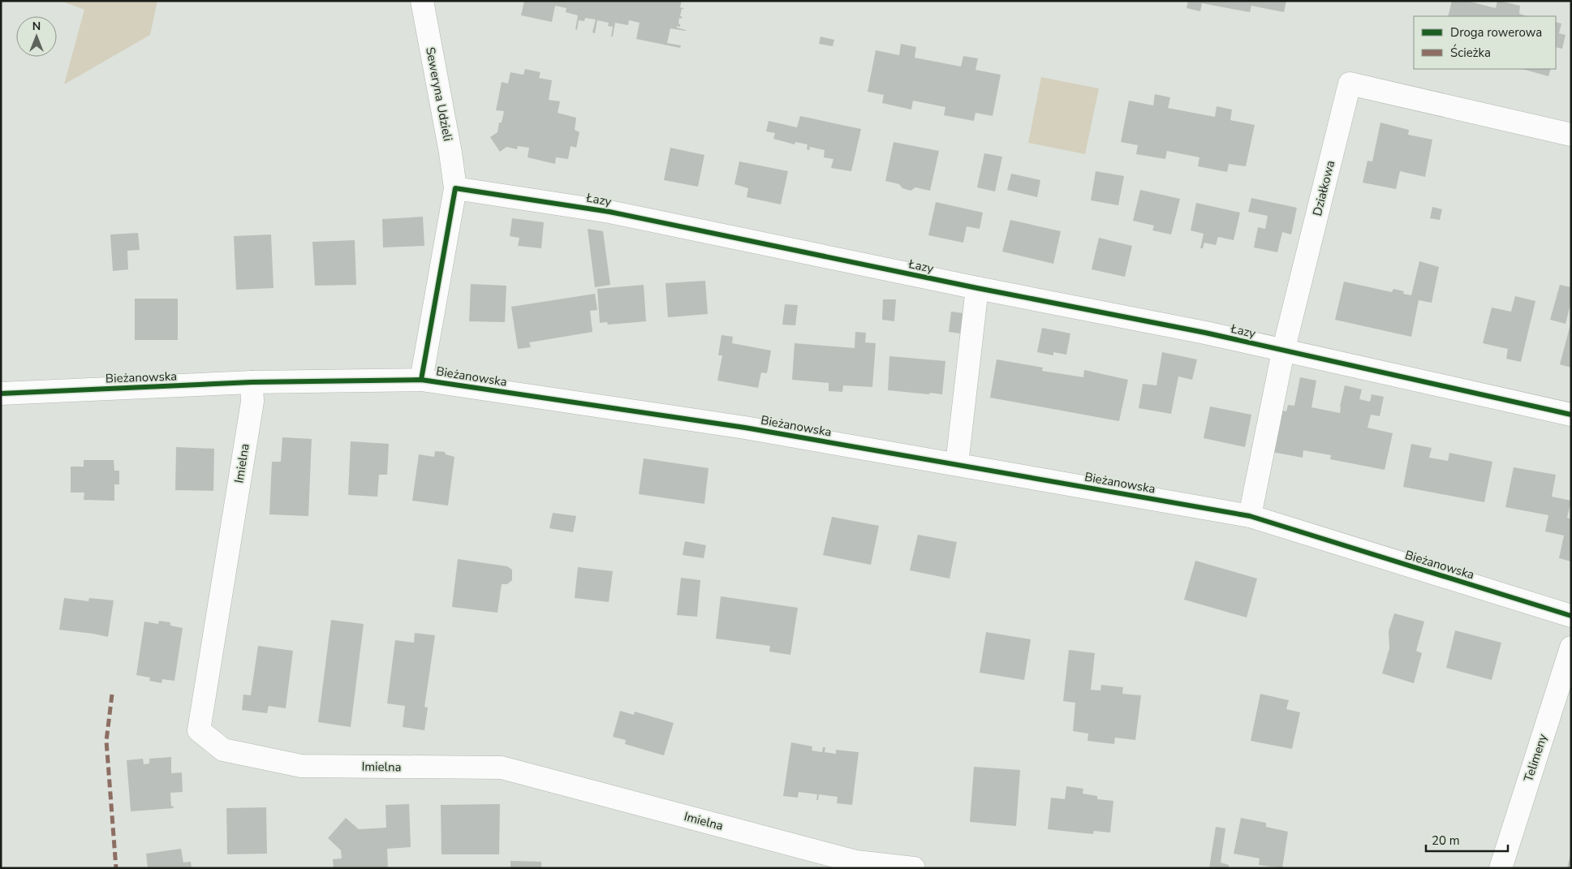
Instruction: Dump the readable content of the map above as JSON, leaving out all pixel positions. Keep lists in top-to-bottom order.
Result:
{
  "streets": {
    "street": [
      "Seweryna Udzieli",
      "Działkowa",
      "Łazy",
      "Bieżanowska",
      "Imielna",
      "Telimeny"
    ]
  },
  "crossings": [
    ["Seweryna Udzieli", "Łazy"],
    ["Działkowa", "Łazy"],
    ["Działkowa", "Bieżanowska"],
    ["Bieżanowska", "Imielna"]
  ],
  "legend": ["Droga rowerowa", "Ścieżka"],
  "scale_bar": "20 m",
  "north": "top"
}
